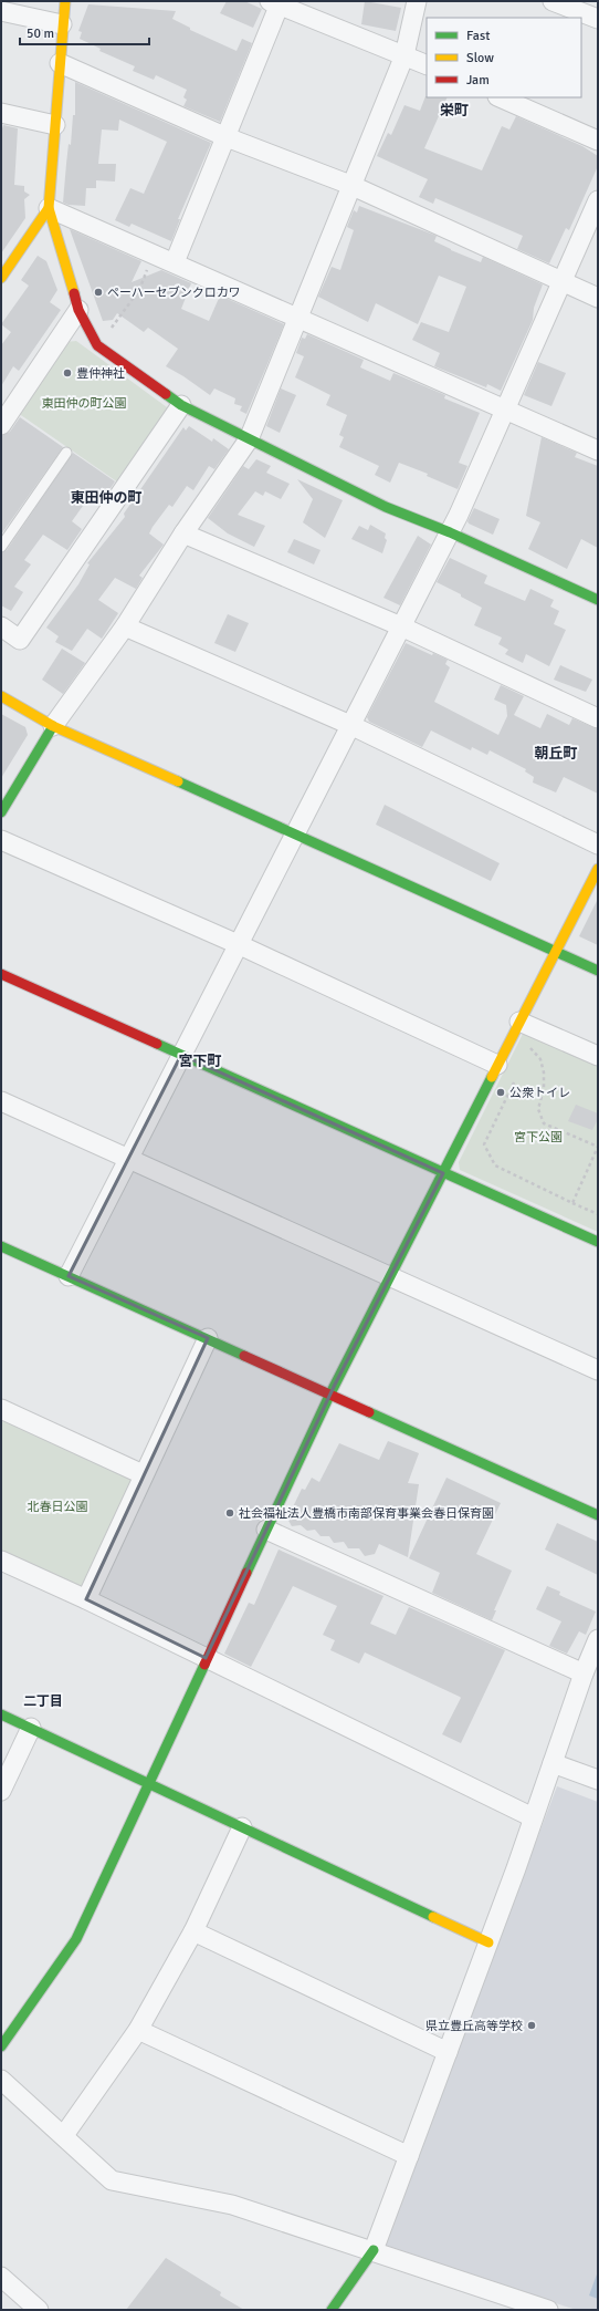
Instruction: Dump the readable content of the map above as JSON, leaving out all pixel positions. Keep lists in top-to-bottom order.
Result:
{
  "districts": [
    "栄町",
    "東田仲の町",
    "朝丘町",
    "宮下町",
    "二丁目"
  ],
  "parks": ["東田仲の町公園", "宮下公園", "北春日公園"],
  "places": [
    "ペーハーセブンクロカワ",
    "豊仲神社",
    "公衆トイレ",
    "社会福祉法人豊橋市南部保育事業会春日保育園",
    "県立豊丘高等学校"
  ],
  "legend": ["Fast", "Slow", "Jam"],
  "scale_bar": "50 m"
}
